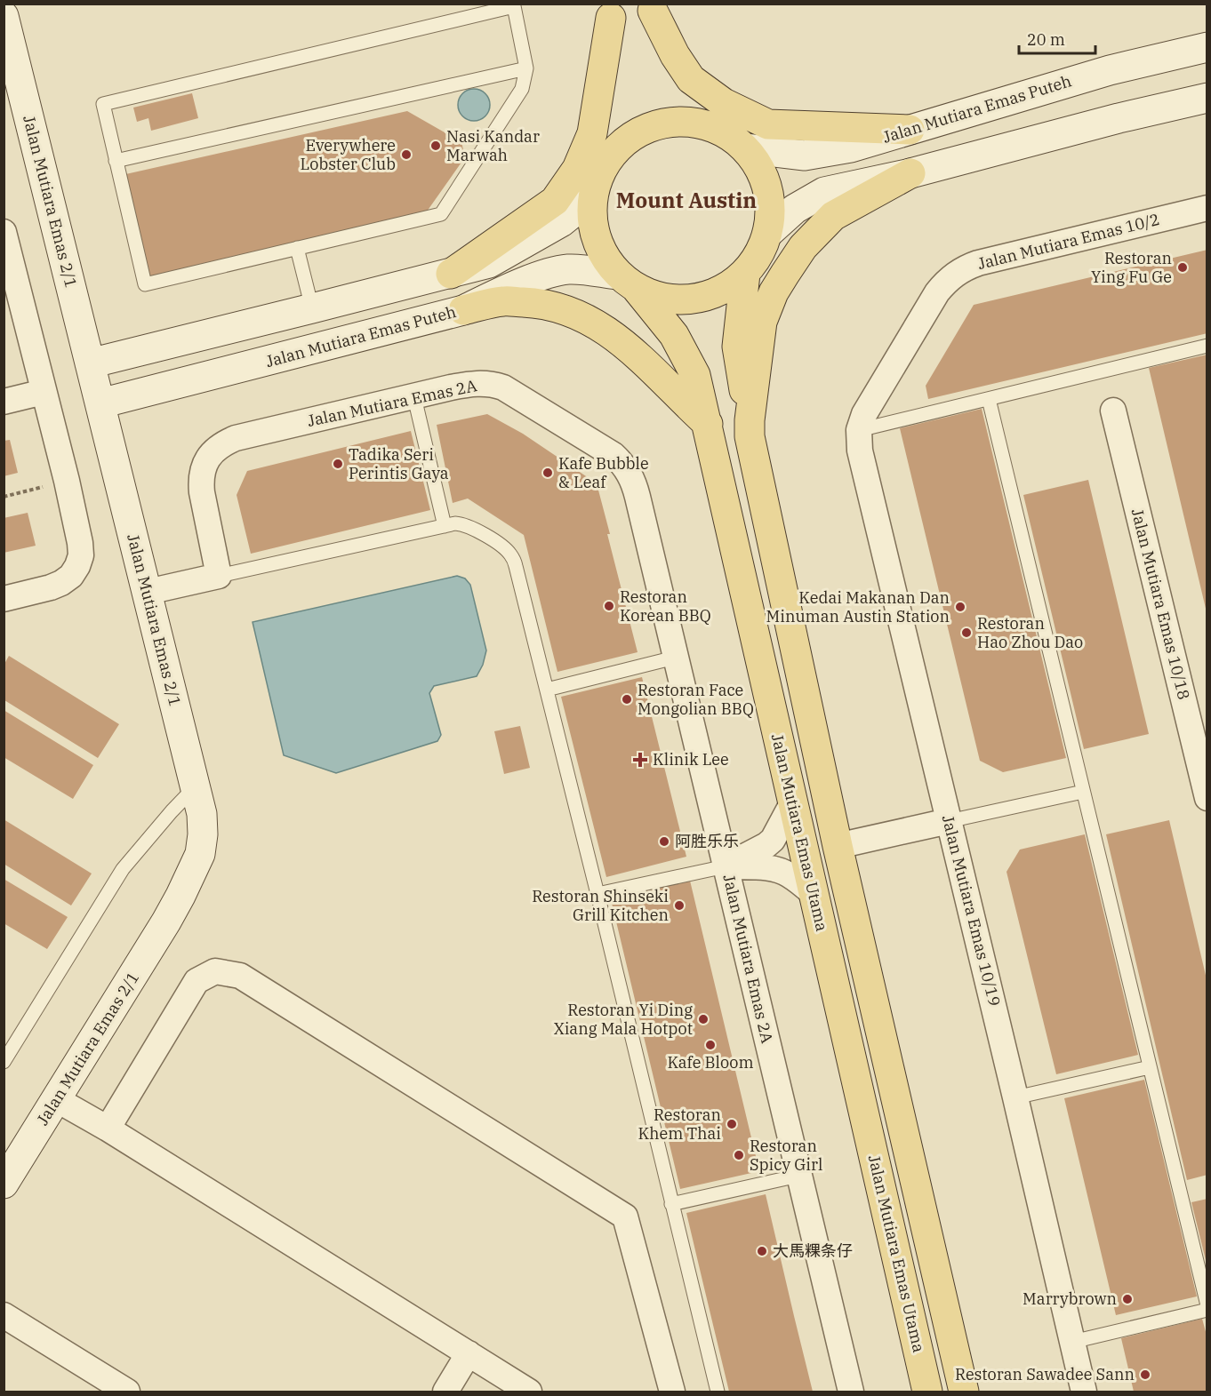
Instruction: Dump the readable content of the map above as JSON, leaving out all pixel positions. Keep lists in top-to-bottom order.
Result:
{
  "streets": {
    "main road": ["Jalan Mutiara Emas Utama"],
    "street": [
      "Jalan Mutiara Emas Puteh",
      "Jalan Mutiara Emas 2/1",
      "Jalan Mutiara Emas 10/2",
      "Jalan Mutiara Emas 2A",
      "Jalan Mutiara Emas 10/18",
      "Jalan Mutiara Emas 10/19"
    ]
  },
  "crossings": [
    ["Jalan Mutiara Emas Puteh", "Jalan Mutiara Emas 2/1"],
    ["Jalan Mutiara Emas Puteh", "Jalan Mutiara Emas Utama"],
    ["Jalan Mutiara Emas 10/2", "Jalan Mutiara Emas 10/19"]
  ],
  "districts": ["Mount Austin"],
  "places": {
    "other": [
      "Nasi Kandar Marwah",
      "Everywhere Lobster Club",
      "Restoran Ying Fu Ge",
      "Tadika Seri Perintis Gaya",
      "Kafe Bubble & Leaf",
      "Restoran Korean BBQ",
      "Kedai Makanan Dan Minuman Austin Station",
      "Restoran Hao Zhou Dao",
      "Restoran Face Mongolian BBQ",
      "阿胜乐乐",
      "Restoran Shinseki Grill Kitchen",
      "Restoran Yi Ding Xiang Mala Hotpot",
      "Kafe Bloom",
      "Restoran Khem Thai",
      "Restoran Spicy Girl",
      "大馬粿条仔",
      "Marrybrown",
      "Restoran Sawadee Sann"
    ],
    "health": ["Klinik Lee"]
  },
  "scale_bar": "20 m"
}
